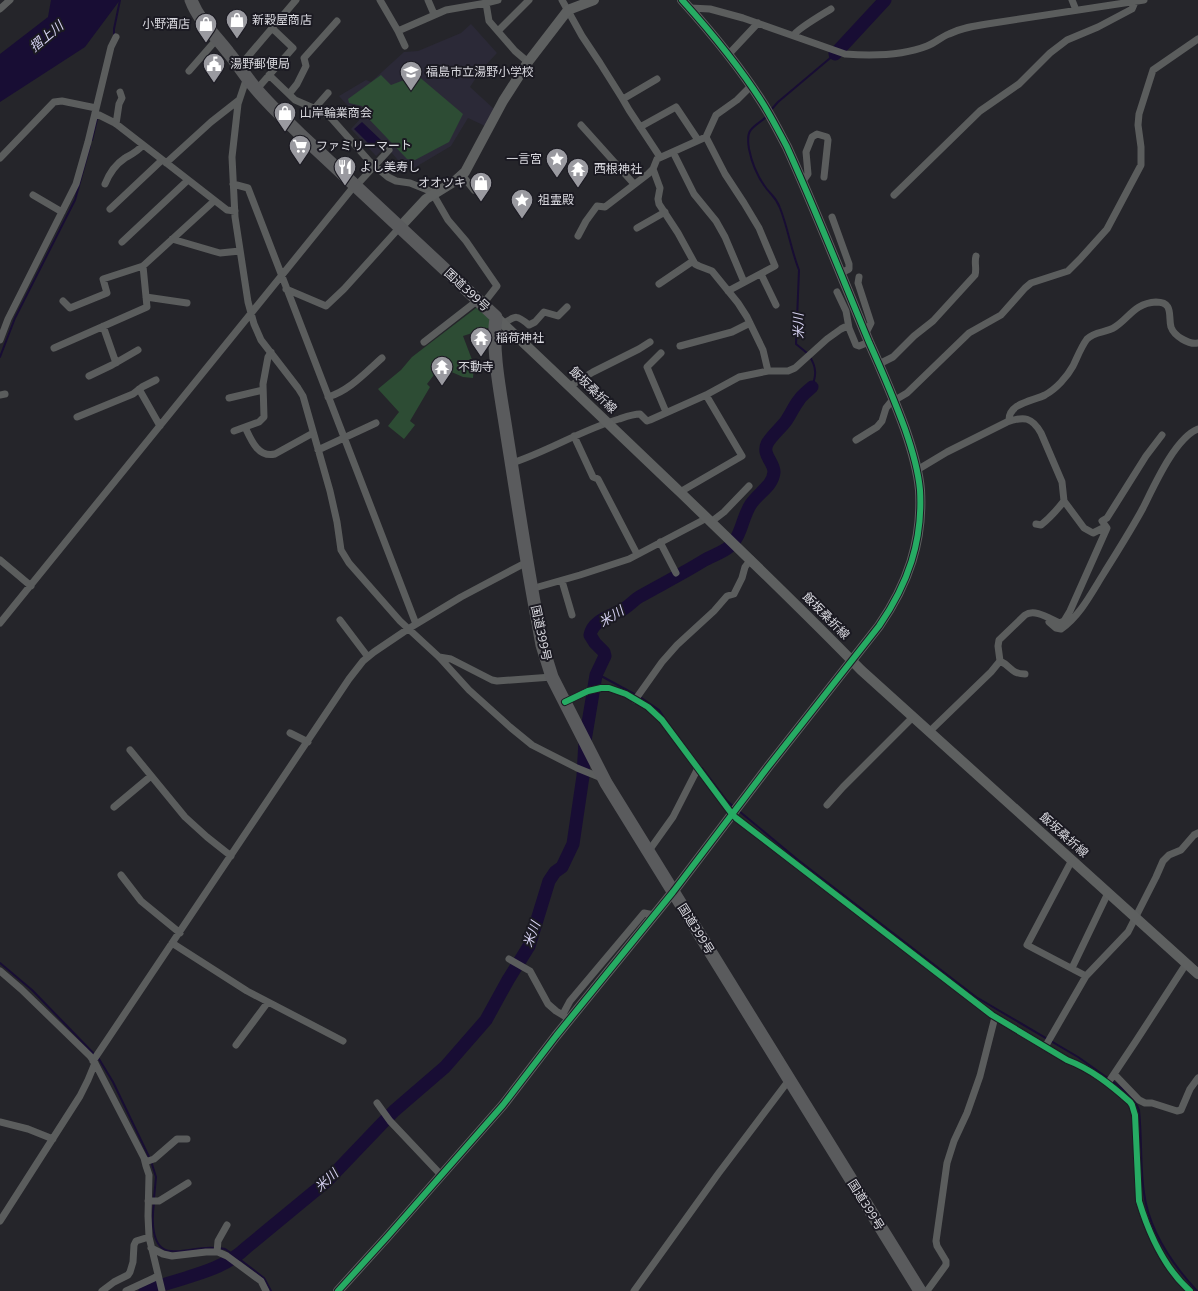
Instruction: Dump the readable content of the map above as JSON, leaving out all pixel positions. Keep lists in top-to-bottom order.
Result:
{
  "streets": {
    "highway": ["国道399号"],
    "street": ["飯坂桑折線"]
  },
  "crossings": [
    ["国道399号", "飯坂桑折線"]
  ],
  "water": ["摺上川", "米川"],
  "places": {
    "shop": [
      "新穀屋商店",
      "小野酒店",
      "山岸輪業商会",
      "オオツキ"
    ],
    "public building": ["湯野郵便局"],
    "school or university": ["福島市立湯野小学校"],
    "supermarket": ["ファミリーマート"],
    "place": ["一言宮", "祖霊殿"],
    "restaurant": ["よし美寿し"],
    "temple": ["西根神社", "稲荷神社", "不動寺"]
  }
}
